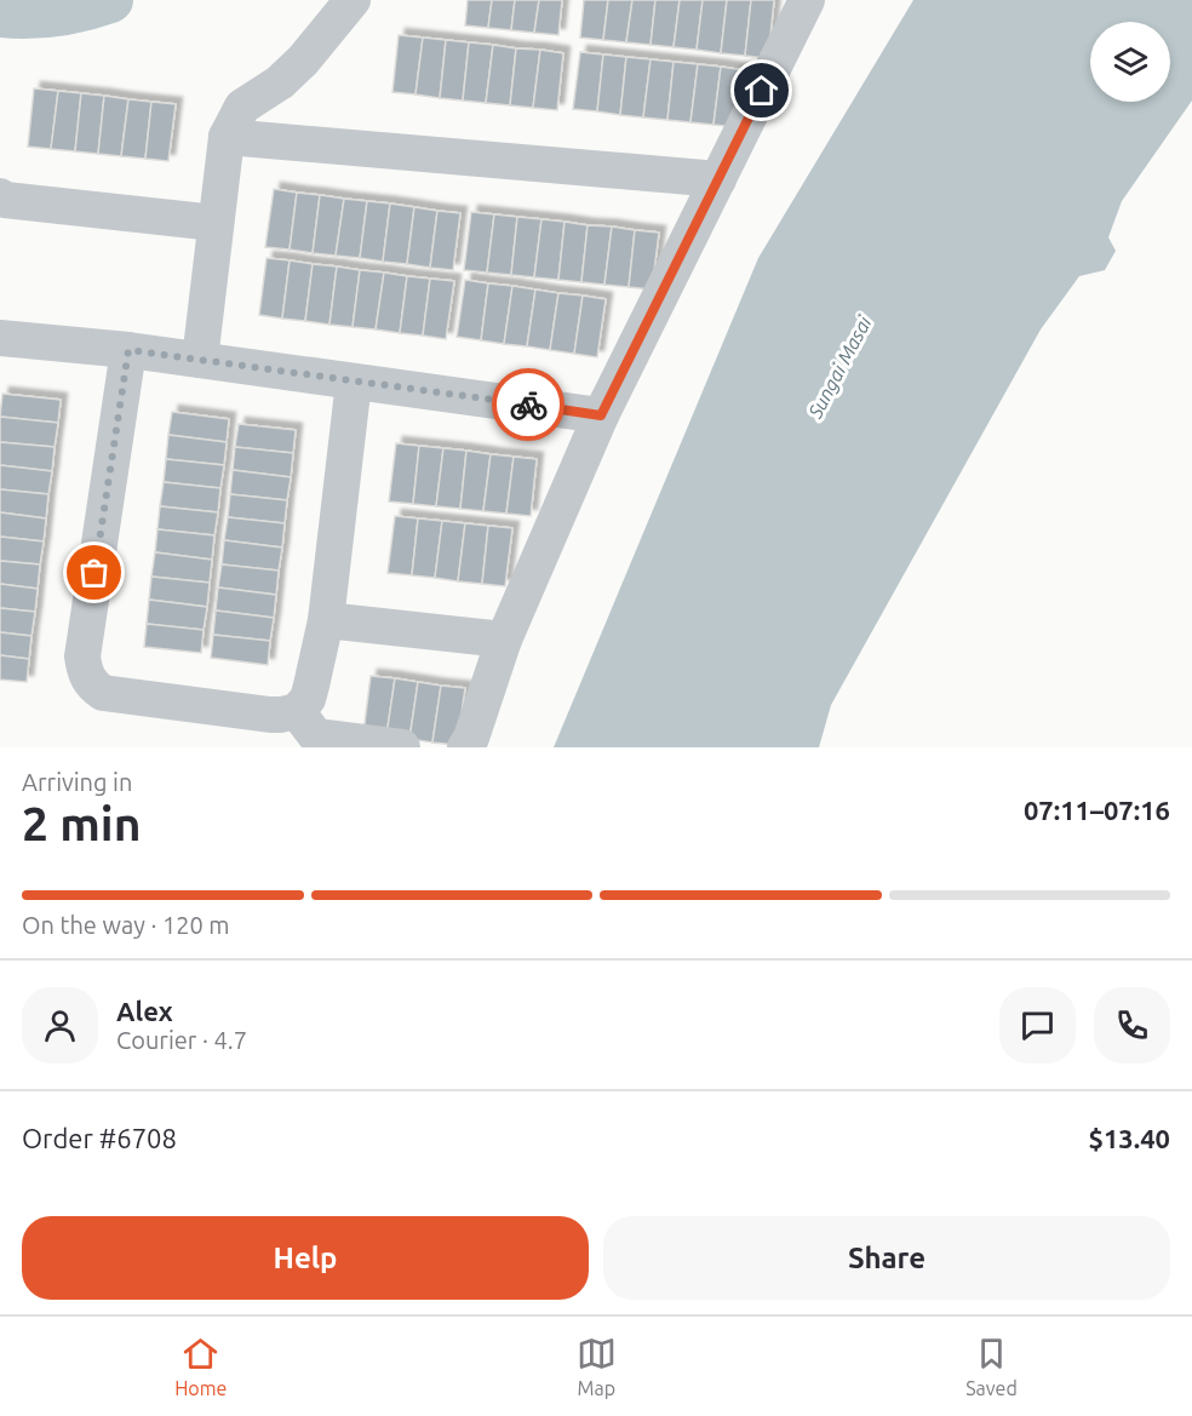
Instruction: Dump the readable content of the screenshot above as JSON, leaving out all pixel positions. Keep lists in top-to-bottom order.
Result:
{
  "water": ["Sungai Masai"],
  "page": {
    "heading": ["2 min", "Arriving in", "07:11–07:16"],
    "panel": [
      "Alex",
      "Courier · 4.7",
      "Order #6708",
      "$13.40"
    ],
    "bar": "On the way · 120 m",
    "buttons": ["Help", "Share"],
    "tabs": ["Home", "Map", "Saved"]
  }
}
